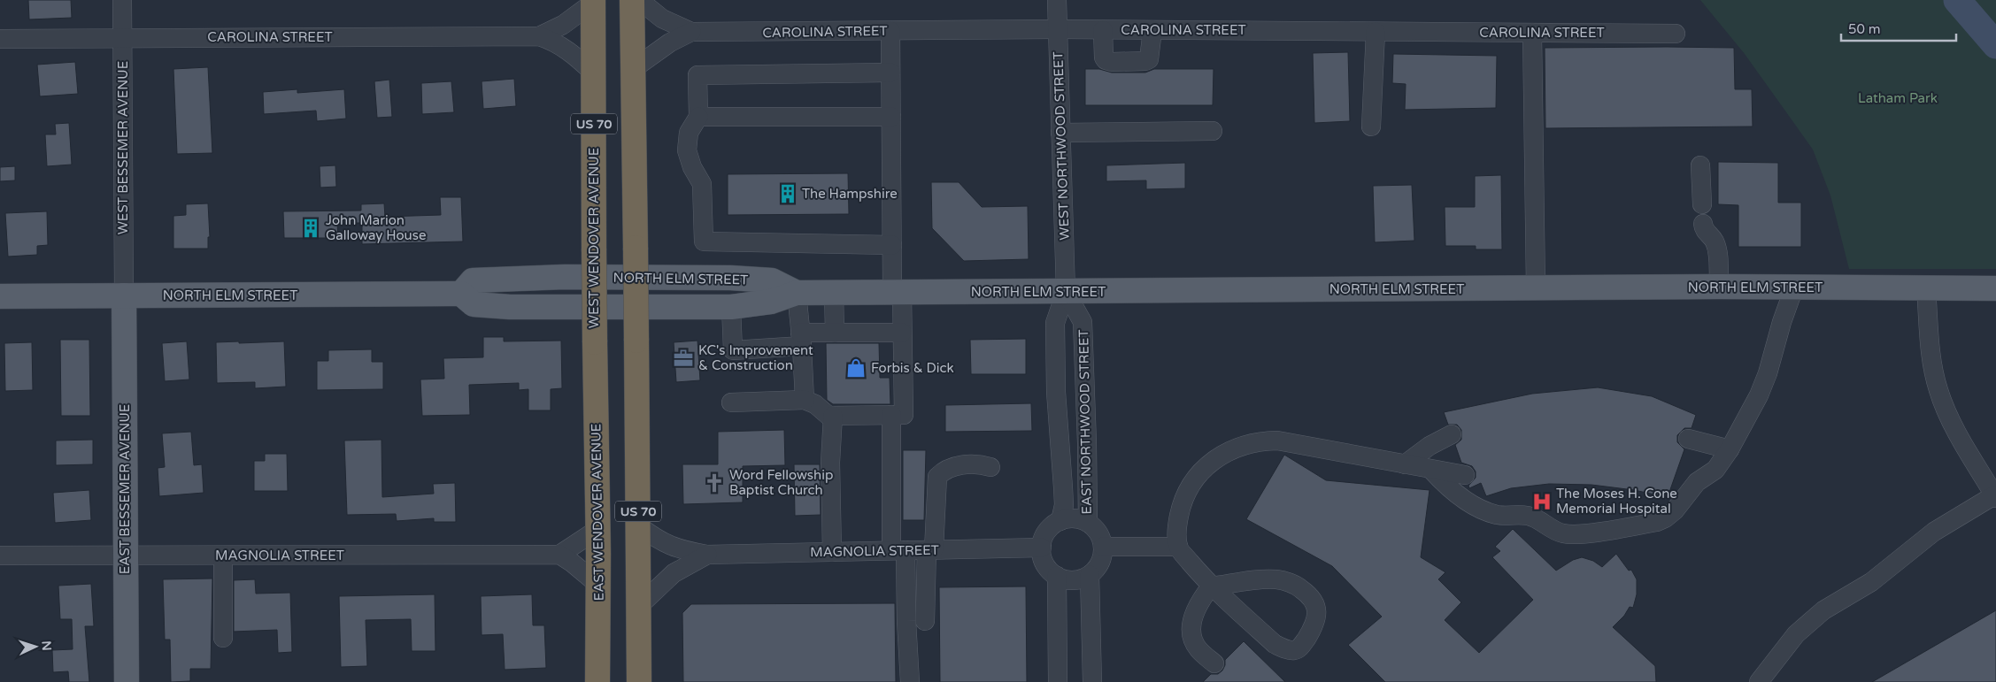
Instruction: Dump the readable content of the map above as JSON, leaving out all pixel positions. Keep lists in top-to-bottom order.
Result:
{
  "streets": {
    "highway": ["US 70", "WEST WENDOVER AVENUE", "EAST WENDOVER AVENUE"],
    "main road": ["NORTH ELM STREET", "EAST BESSEMER AVENUE"],
    "street": [
      "CAROLINA STREET",
      "WEST NORTHWOOD STREET",
      "WEST BESSEMER AVENUE",
      "EAST NORTHWOOD STREET",
      "MAGNOLIA STREET"
    ]
  },
  "crossings": [
    ["CAROLINA STREET", "US 70"],
    ["CAROLINA STREET", "WEST NORTHWOOD STREET"],
    ["CAROLINA STREET", "WEST BESSEMER AVENUE"],
    ["CAROLINA STREET", "WEST WENDOVER AVENUE"],
    ["US 70", "MAGNOLIA STREET"],
    ["WEST NORTHWOOD STREET", "NORTH ELM STREET"],
    ["WEST NORTHWOOD STREET", "EAST NORTHWOOD STREET"],
    ["WEST BESSEMER AVENUE", "NORTH ELM STREET"],
    ["WEST BESSEMER AVENUE", "EAST BESSEMER AVENUE"],
    ["WEST WENDOVER AVENUE", "EAST WENDOVER AVENUE"],
    ["NORTH ELM STREET", "EAST NORTHWOOD STREET"],
    ["NORTH ELM STREET", "EAST BESSEMER AVENUE"],
    ["EAST NORTHWOOD STREET", "MAGNOLIA STREET"],
    ["EAST BESSEMER AVENUE", "MAGNOLIA STREET"]
  ],
  "parks": ["Latham Park"],
  "places": {
    "building": ["The Hampshire", "John Marion Galloway House"],
    "office": ["KC's Improvement & Construction"],
    "shop": ["Forbis & Dick"],
    "church": ["Word Fellowship Baptist Church"],
    "hospital": ["The Moses H. Cone Memorial Hospital"]
  },
  "scale_bar": "50 m",
  "north": "right"
}
